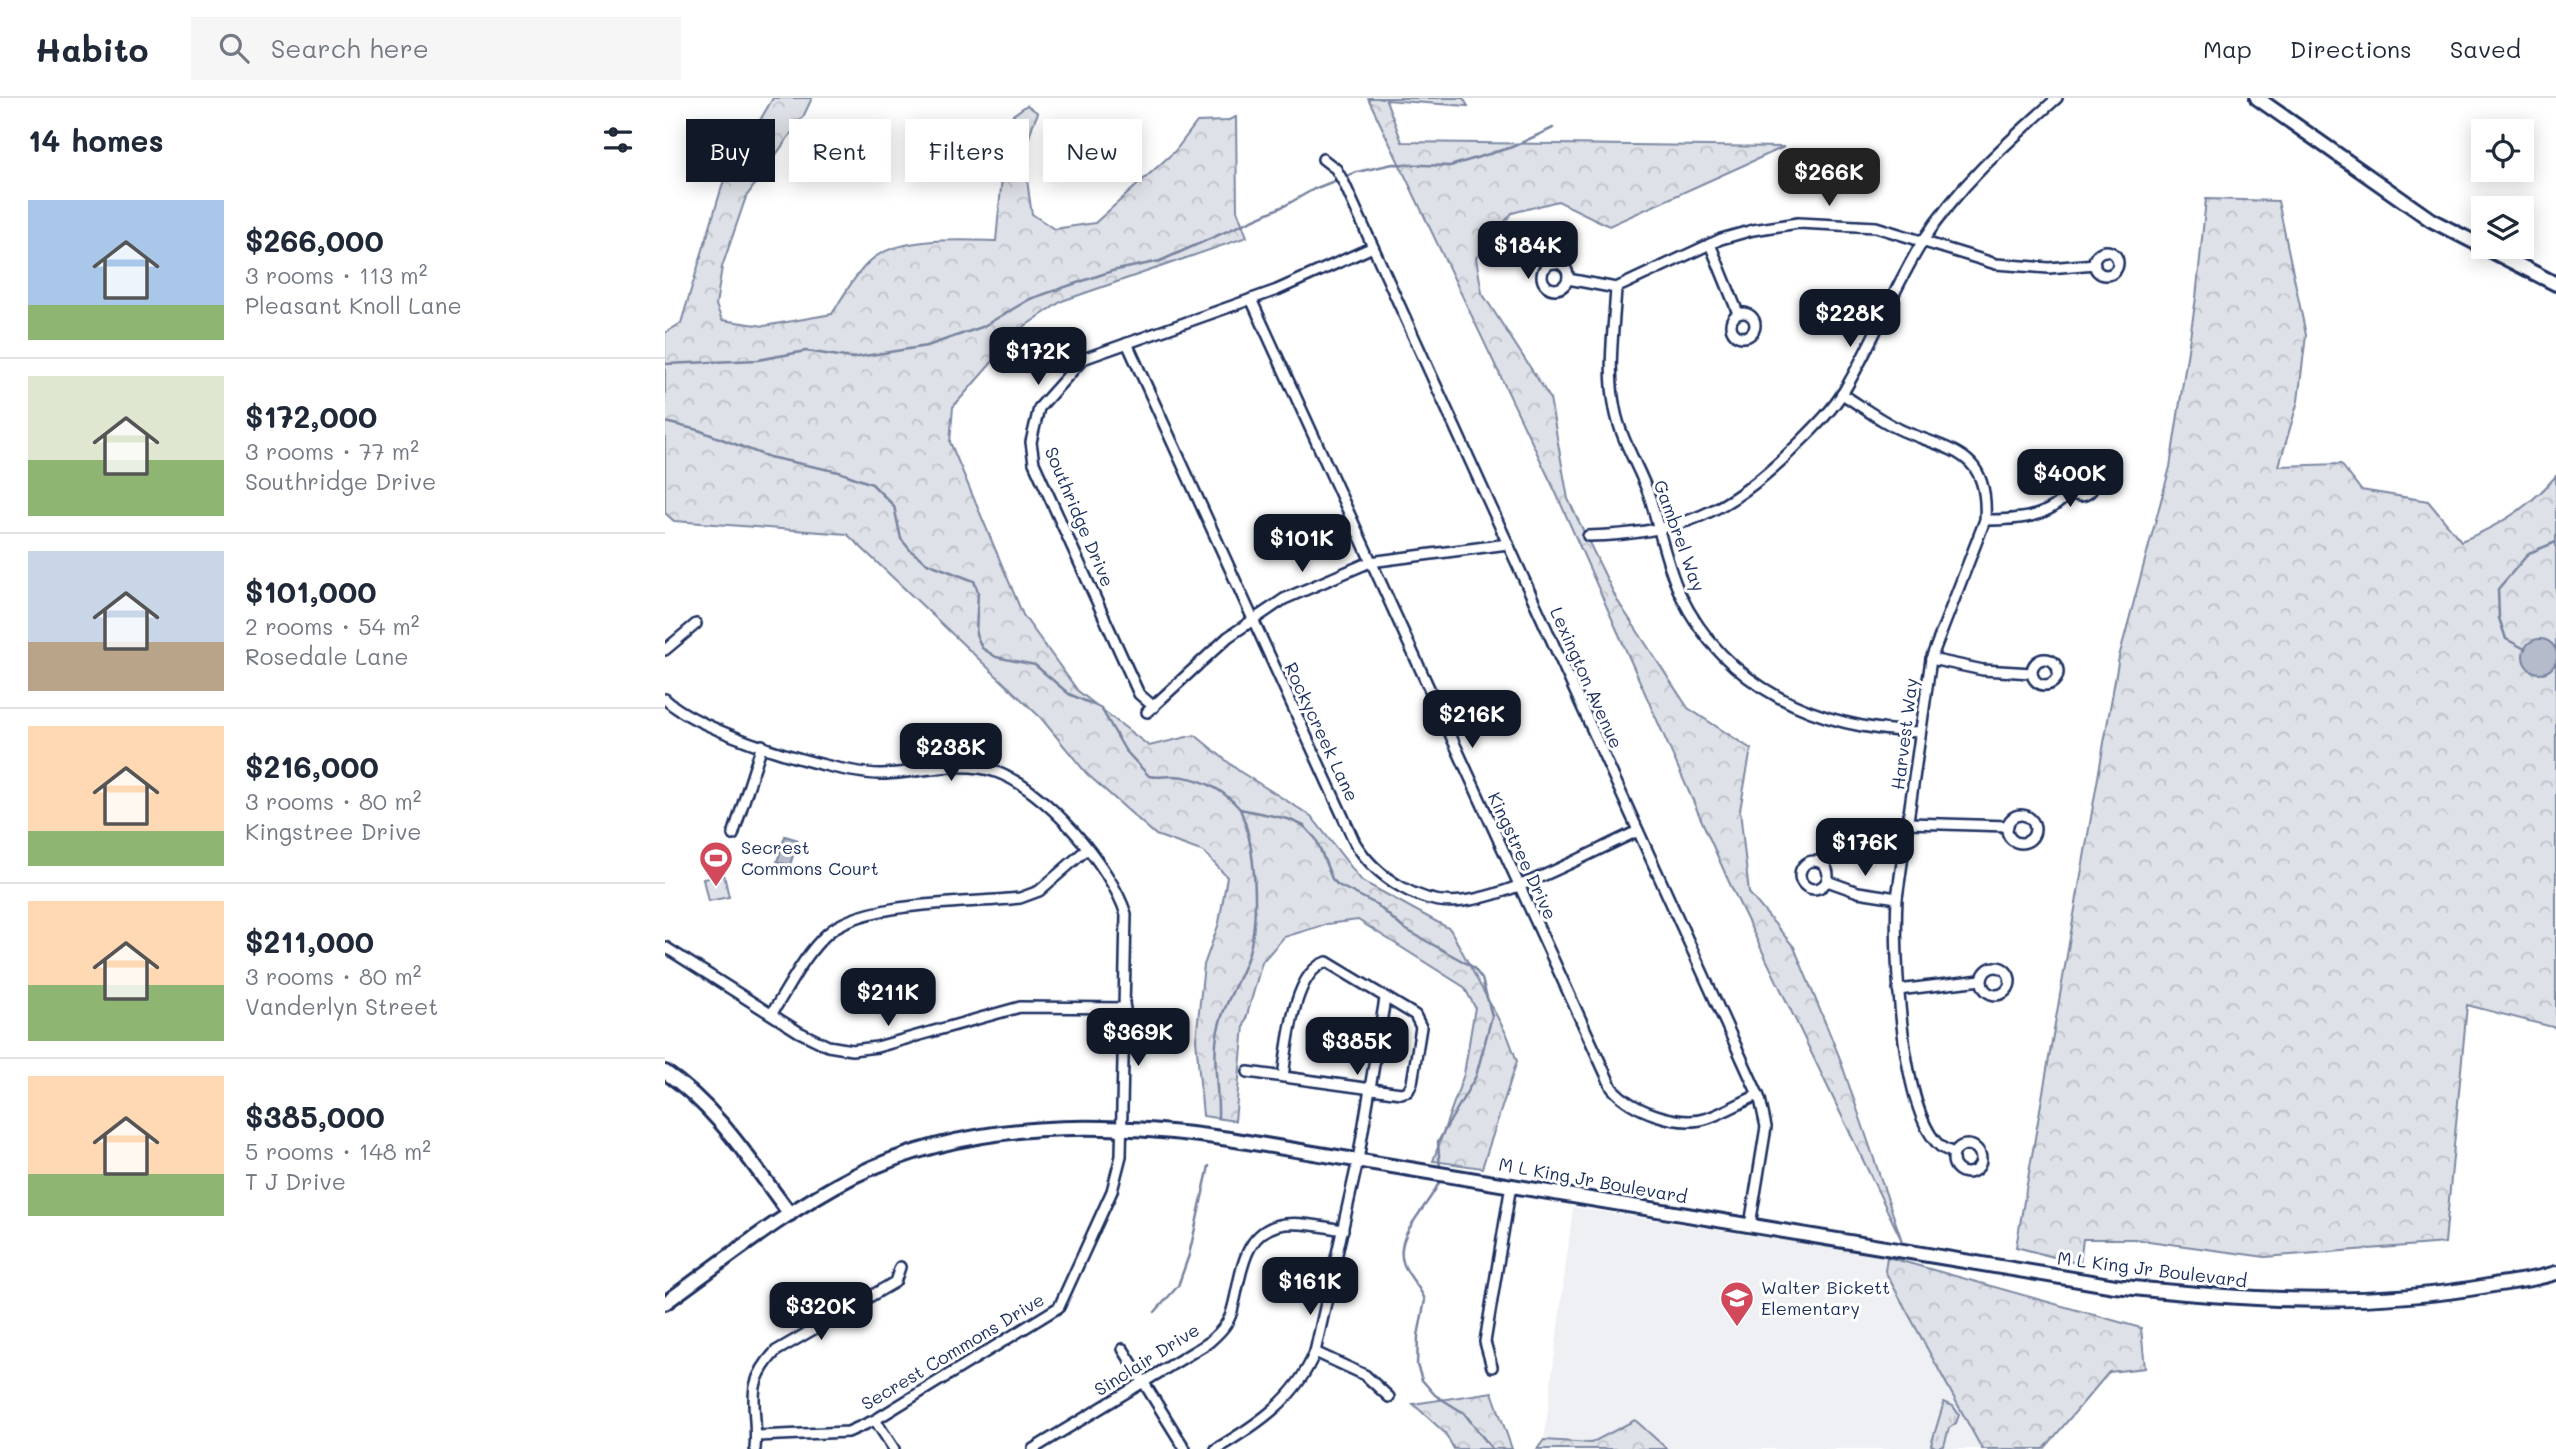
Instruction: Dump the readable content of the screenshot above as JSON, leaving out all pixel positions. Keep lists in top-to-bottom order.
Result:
{
  "streets": {
    "main road": ["M L King Jr Boulevard"],
    "street": [
      "Southridge Drive",
      "Gambrel Way",
      "Lexington Avenue",
      "Rockycreek Lane",
      "Harvest Way",
      "Kingstree Drive",
      "Secrest Commons Drive",
      "Sinclair Drive"
    ]
  },
  "crossings": [
    ["Southridge Drive", "Lexington Avenue"],
    ["Southridge Drive", "Rockycreek Lane"],
    ["Southridge Drive", "Kingstree Drive"],
    ["Gambrel Way", "Harvest Way"],
    ["Lexington Avenue", "Rockycreek Lane"],
    ["Lexington Avenue", "Kingstree Drive"],
    ["Lexington Avenue", "M L King Jr Boulevard"],
    ["Rockycreek Lane", "Kingstree Drive"],
    ["M L King Jr Boulevard", "Secrest Commons Drive"]
  ],
  "places": {
    "sports": ["Secrest Commons Court"],
    "school or university": ["Walter Bickett Elementary"]
  },
  "page": {
    "header": "Habito",
    "search": "Search here",
    "nav": ["Map", "Directions", "Saved"],
    "heading": "14 homes",
    "chip": [
      "Buy",
      "Rent",
      "Filters",
      "New"
    ],
    "price": [
      "$266K",
      "$184K",
      "$228K",
      "$172K",
      "$400K",
      "$101K",
      "$216K",
      "$238K",
      "$176K",
      "$211K",
      "$369K",
      "$385K",
      "$161K",
      "$320K"
    ],
    "list": [
      {
        "name": "$266,000",
        "note": "3 rooms · 113 m² · Pleasant Knoll Lane"
      },
      {
        "name": "$172,000",
        "note": "3 rooms · 77 m² · Southridge Drive"
      },
      {
        "name": "$101,000",
        "note": "2 rooms · 54 m² · Rosedale Lane"
      },
      {
        "name": "$216,000",
        "note": "3 rooms · 80 m² · Kingstree Drive"
      },
      {
        "name": "$211,000",
        "note": "3 rooms · 80 m² · Vanderlyn Street"
      },
      {
        "name": "$385,000",
        "note": "5 rooms · 148 m² · T J Drive"
      }
    ]
  }
}
